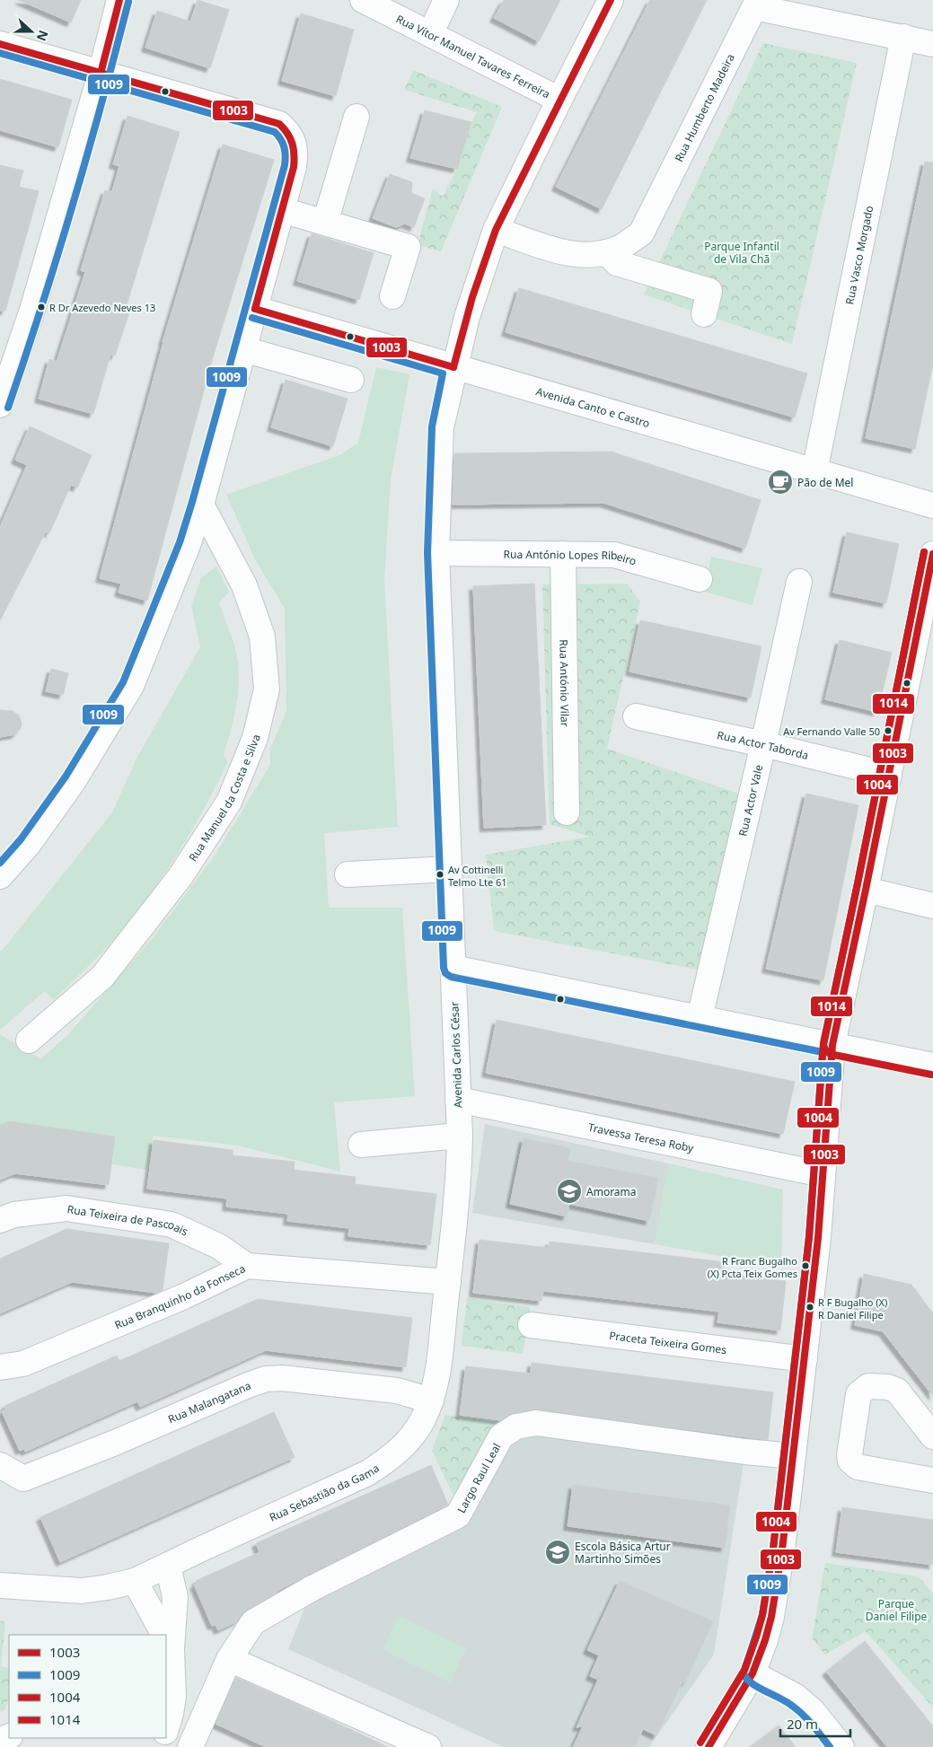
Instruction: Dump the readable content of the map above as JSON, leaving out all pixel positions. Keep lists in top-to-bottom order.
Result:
{
  "streets": {
    "street": [
      "Rua Vítor Manuel Tavares Ferreira",
      "Rua Humberto Madeira",
      "Rua Vasco Morgado",
      "Avenida Canto e Castro",
      "Rua António Lopes Ribeiro",
      "Rua António Vilar",
      "Rua Actor Taborda",
      "Rua Manuel da Costa e Silva",
      "Rua Actor Vale",
      "Avenida Carlos César",
      "Travessa Teresa Roby",
      "Rua Teixeira de Pascoais",
      "Rua Branquinho da Fonseca",
      "Praceta Teixeira Gomes",
      "Rua Malangatana",
      "Largo Raul Leal",
      "Rua Sebastião da Gama"
    ]
  },
  "crossings": [
    ["Rua Vítor Manuel Tavares Ferreira", "Avenida Carlos César"],
    ["Rua Humberto Madeira", "Rua Vasco Morgado"],
    ["Rua Humberto Madeira", "Avenida Carlos César"],
    ["Rua Vasco Morgado", "Avenida Canto e Castro"],
    ["Avenida Canto e Castro", "Avenida Carlos César"],
    ["Rua António Lopes Ribeiro", "Rua António Vilar"],
    ["Rua António Lopes Ribeiro", "Avenida Carlos César"],
    ["Rua Actor Taborda", "Rua Actor Vale"],
    ["Avenida Carlos César", "Travessa Teresa Roby"],
    ["Avenida Carlos César", "Rua Sebastião da Gama"],
    ["Rua Teixeira de Pascoais", "Rua Branquinho da Fonseca"],
    ["Rua Branquinho da Fonseca", "Rua Sebastião da Gama"],
    ["Rua Malangatana", "Rua Sebastião da Gama"]
  ],
  "parks": ["Parque Infantil de Vila Chã", "Parque Daniel Filipe"],
  "places": {
    "other": [
      "R Dr Azevedo Neves 13",
      "Av Fernando Valle 50",
      "Av Cottinelli Telmo Lte 61",
      "R Franc Bugalho (X) Pcta Teix Gomes",
      "R F Bugalho (X) R Daniel Filipe"
    ],
    "cafe": ["Pão de Mel"],
    "school or university": ["Amorama", "Escola Básica Artur Martinho Simões"]
  },
  "lines": [
    "transit line 1003",
    "transit line 1009",
    "transit line 1004",
    "transit line 1014"
  ],
  "legend": [
    "1003",
    "1009",
    "1004",
    "1014"
  ],
  "scale_bar": "20 m",
  "north": "right"
}
